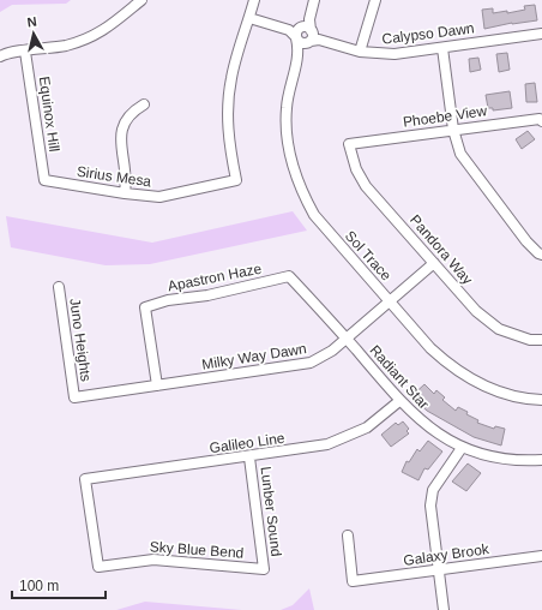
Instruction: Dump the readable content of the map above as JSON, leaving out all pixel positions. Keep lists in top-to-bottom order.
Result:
{
  "streets": {
    "street": [
      "Calypso Dawn",
      "Equinox Hill",
      "Phoebe View",
      "Sirius Mesa",
      "Pandora Way",
      "Sol Trace",
      "Apastron Haze",
      "Juno Heights",
      "Milky Way Dawn",
      "Radiant Star",
      "Galileo Line",
      "Lunber Sound",
      "Sky Blue Bend",
      "Galaxy Brook"
    ]
  },
  "crossings": [
    ["Calypso Dawn", "Sirius Mesa"],
    ["Calypso Dawn", "Sol Trace"],
    ["Equinox Hill", "Sirius Mesa"],
    ["Phoebe View", "Pandora Way"],
    ["Pandora Way", "Milky Way Dawn"],
    ["Sol Trace", "Milky Way Dawn"],
    ["Apastron Haze", "Milky Way Dawn"],
    ["Apastron Haze", "Radiant Star"],
    ["Juno Heights", "Milky Way Dawn"],
    ["Milky Way Dawn", "Radiant Star"],
    ["Radiant Star", "Galileo Line"],
    ["Galileo Line", "Lunber Sound"],
    ["Galileo Line", "Sky Blue Bend"],
    ["Lunber Sound", "Sky Blue Bend"]
  ],
  "scale_bar": "100 m",
  "north": "top"
}
